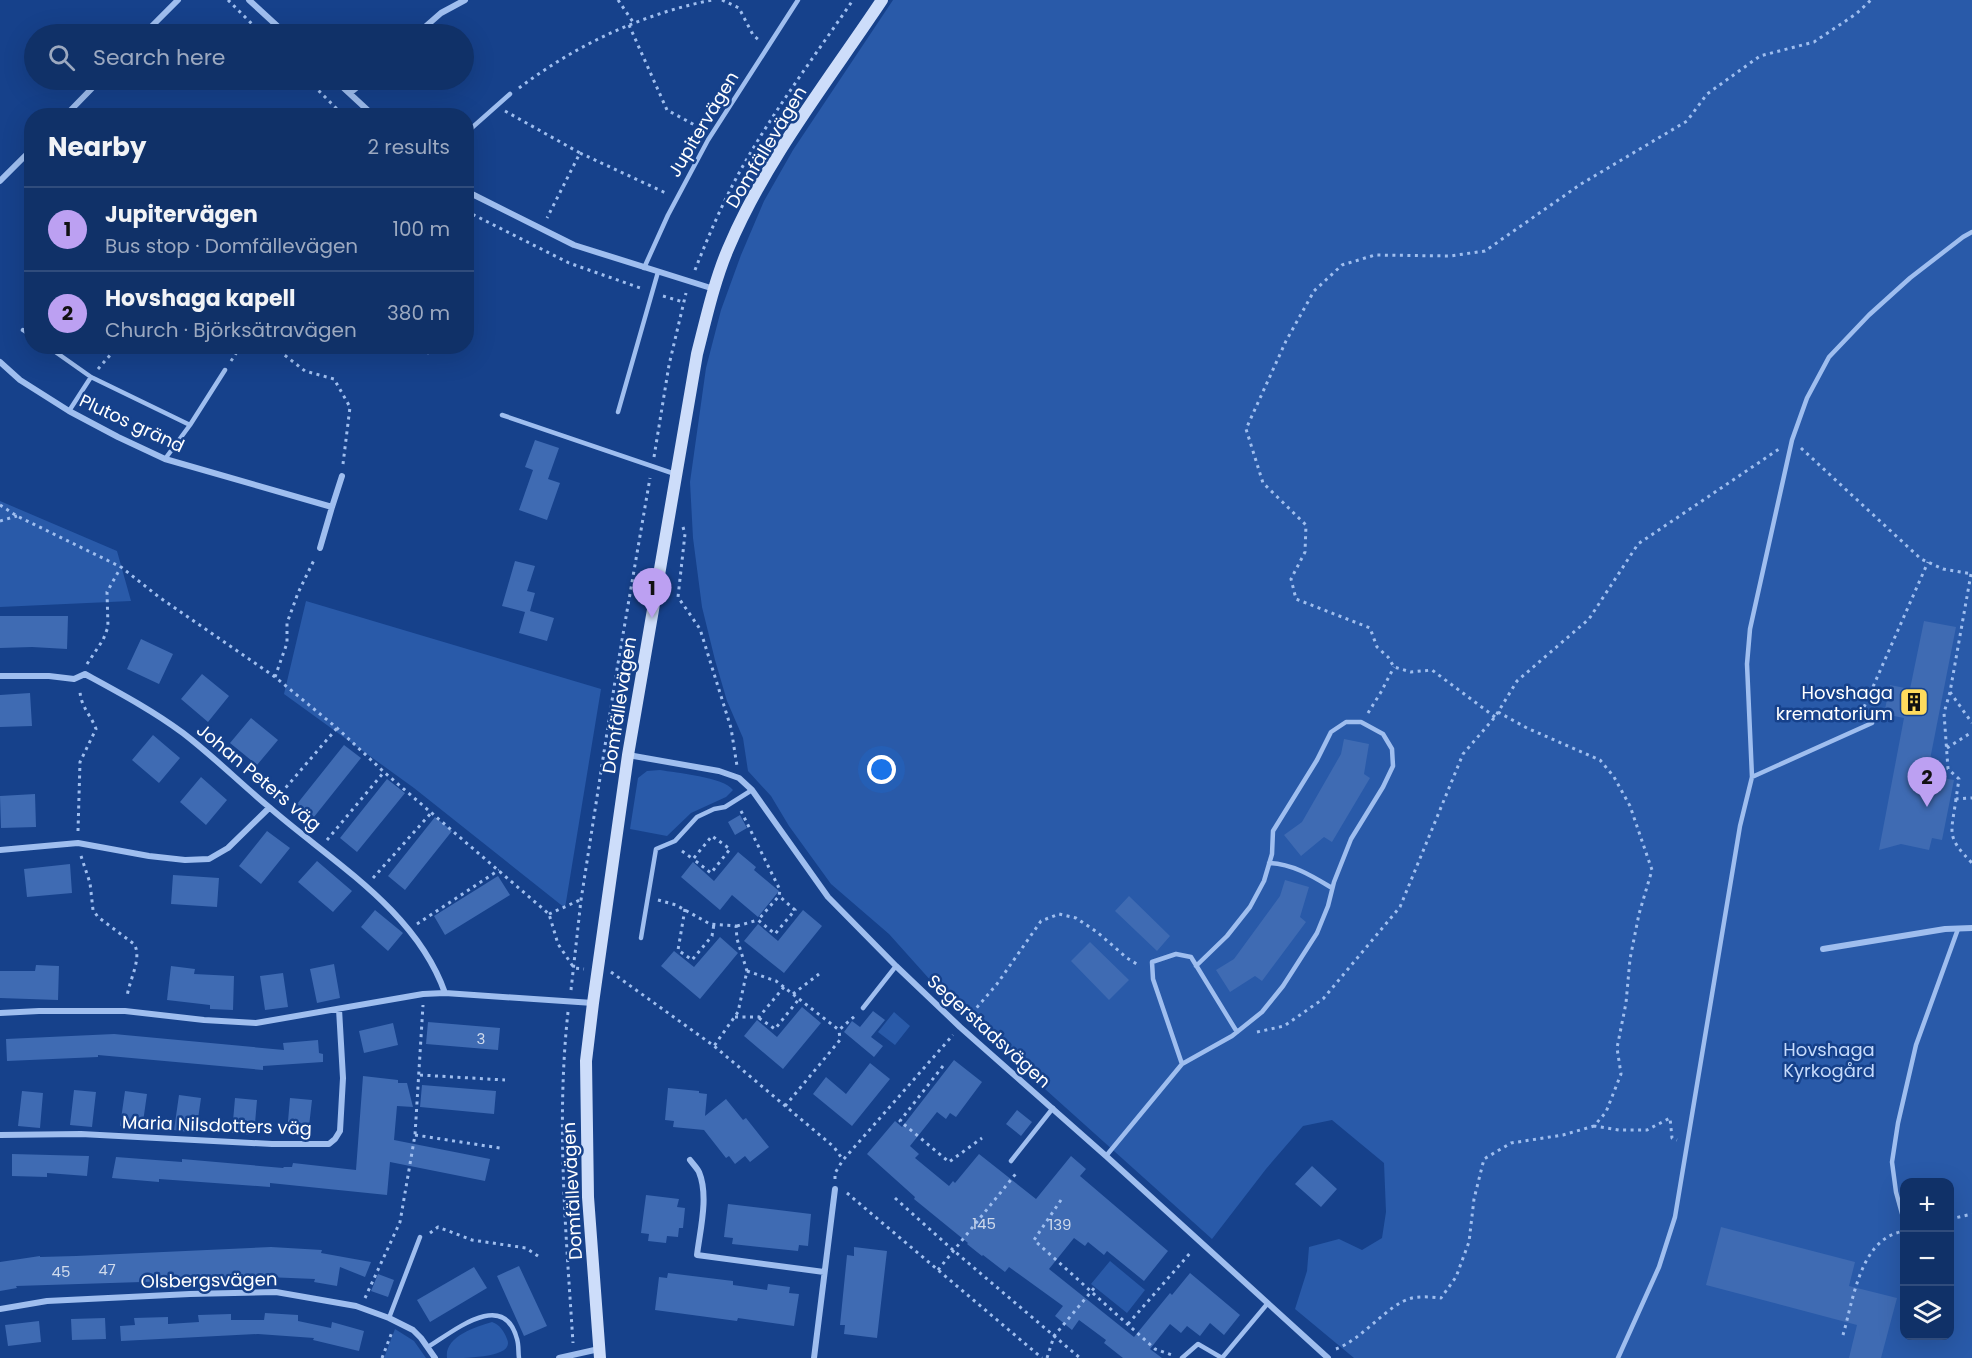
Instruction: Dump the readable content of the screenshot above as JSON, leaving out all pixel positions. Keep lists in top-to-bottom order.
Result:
{
  "streets": {
    "street": [
      "Domfällevägen",
      "Plutos gränd",
      "Johan Peters väg",
      "Segerstadsvägen",
      "Maria Nilsdotters väg",
      "Olsbergsvägen"
    ],
    "lane": ["Jupitervägen"]
  },
  "crossings": [
    ["Domfällevägen", "Segerstadsvägen"]
  ],
  "parks": ["Hovshaga Kyrkogård"],
  "places": {
    "building": ["Hovshaga krematorium"]
  },
  "house_numbers": [
    "3",
    "145",
    "139",
    "47",
    "45"
  ],
  "page": {
    "search": "Search here",
    "heading": ["Nearby", "2 results"],
    "list": [
      {
        "mark": "1",
        "name": "Jupitervägen",
        "note": "Bus stop · Domfällevägen",
        "value": "100 m"
      },
      {
        "mark": "2",
        "name": "Hovshaga kapell",
        "note": "Church · Björksätravägen",
        "value": "380 m"
      }
    ],
    "pins": ["1", "2"],
    "map_buttons": ["+", "−"]
  }
}
